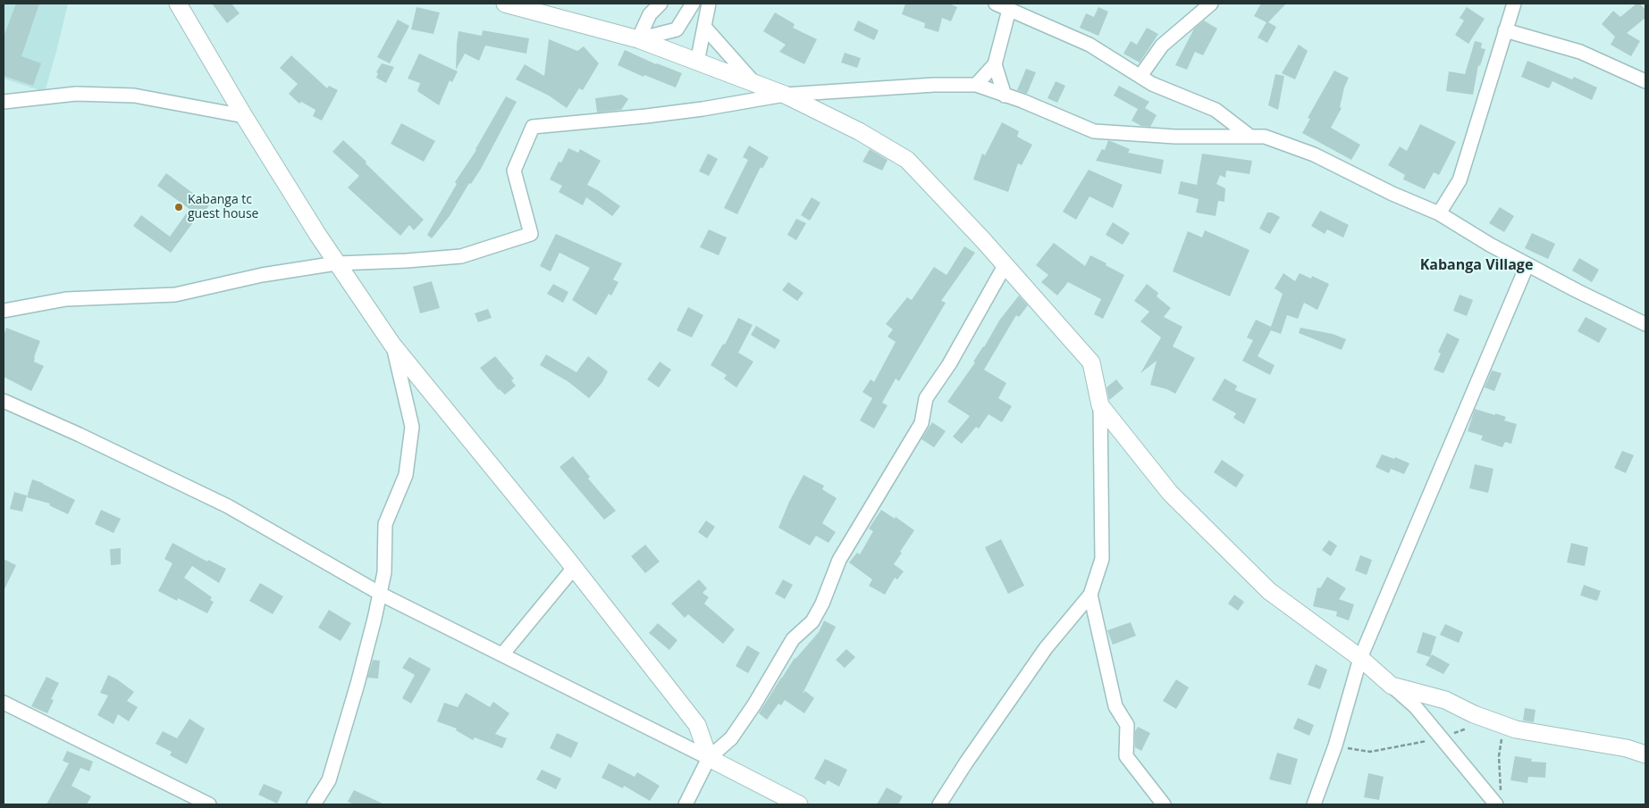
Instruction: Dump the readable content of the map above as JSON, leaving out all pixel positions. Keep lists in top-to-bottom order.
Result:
{
  "districts": ["Kabanga Village"],
  "places": ["Kabanga tc guest house"]
}
